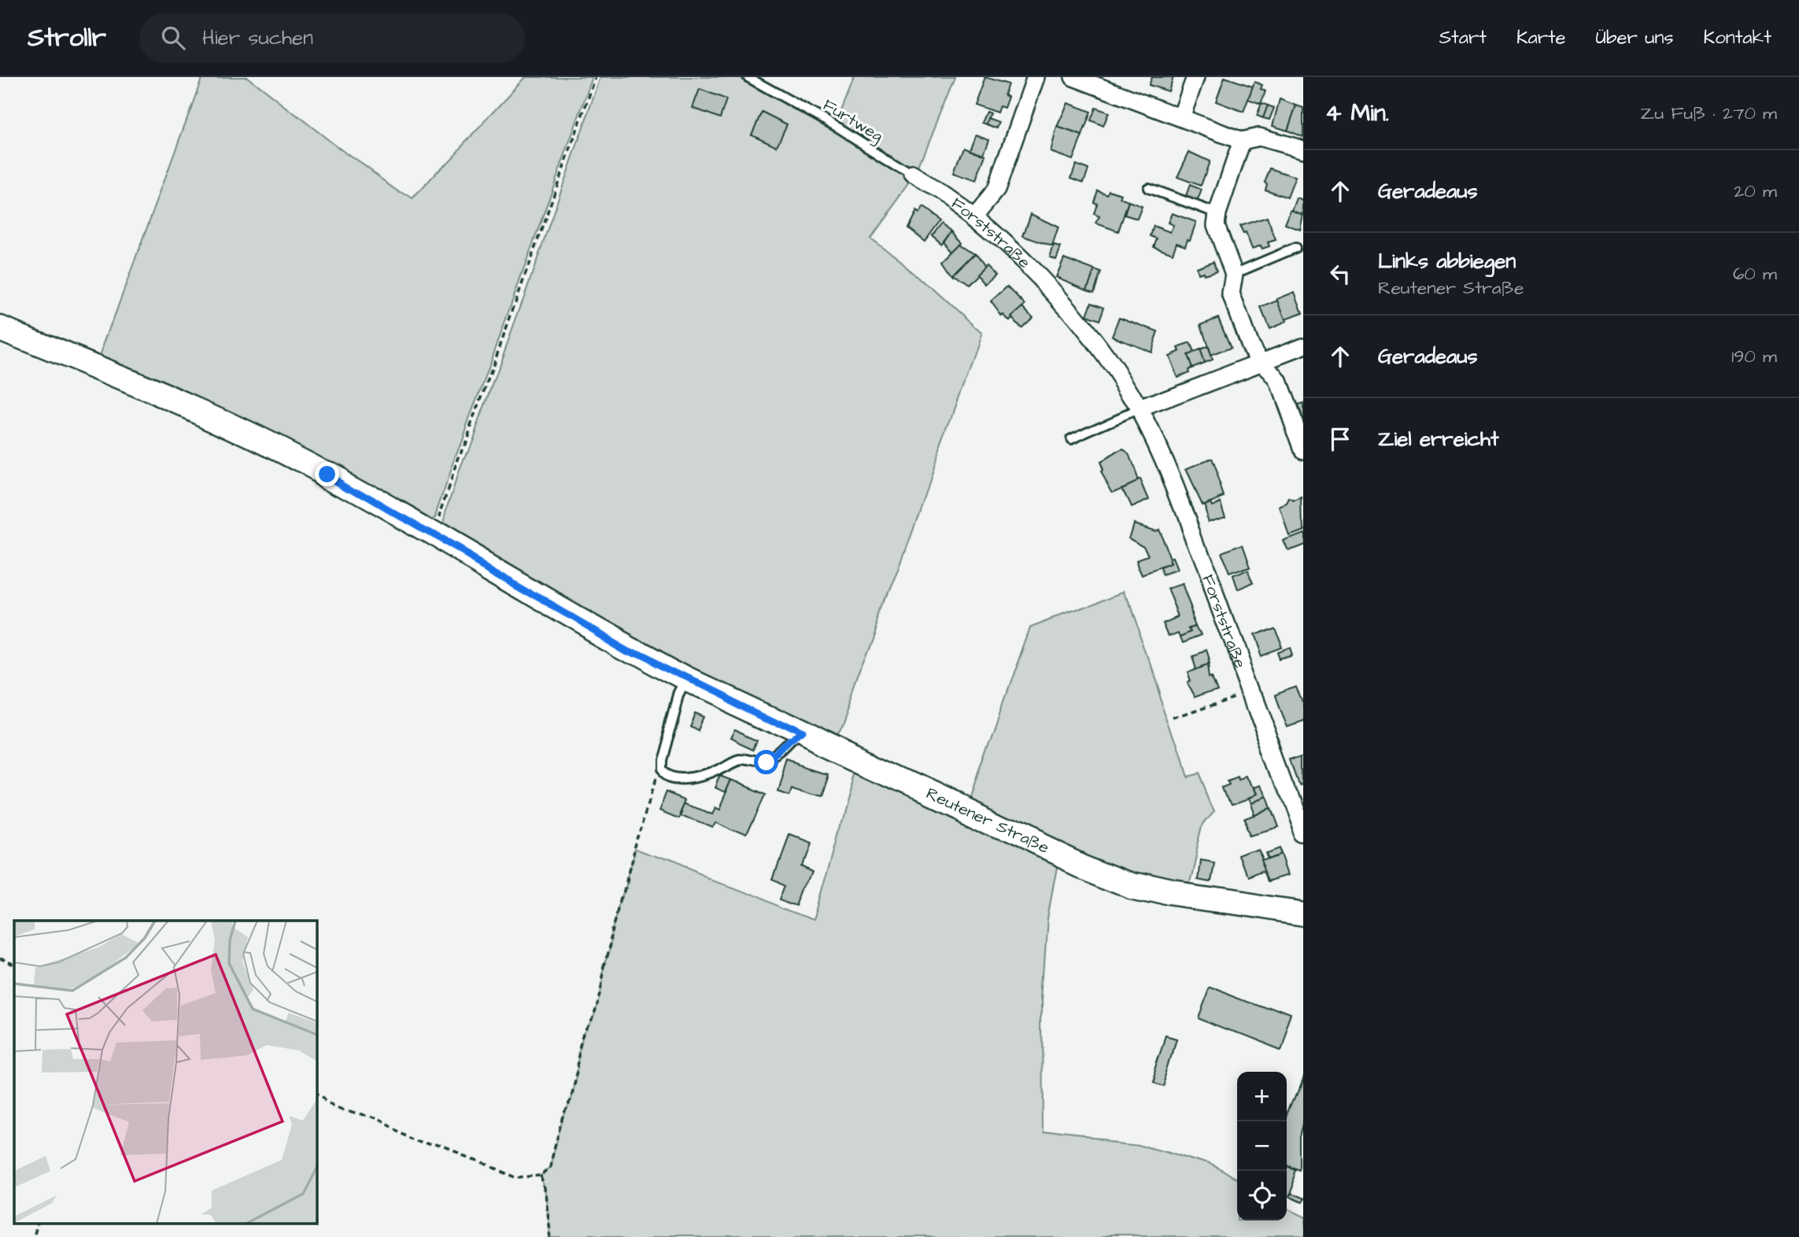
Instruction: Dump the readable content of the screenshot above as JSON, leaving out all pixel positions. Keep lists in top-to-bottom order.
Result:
{
  "streets": {
    "street": ["Forststraße", "Reutener Straße"],
    "lane": ["Furtweg"]
  },
  "crossings": [
    ["Furtweg", "Forststraße"]
  ],
  "page": {
    "header": "Strollr",
    "search": "Hier suchen",
    "nav": [
      "Start",
      "Karte",
      "Über uns",
      "Kontakt"
    ],
    "heading": ["4 Min.", "Zu Fuß · 270 m"],
    "list": [
      ["Geradeaus", "20 m"],
      ["Links abbiegen", "Reutener Straße", "60 m"],
      ["Geradeaus", "190 m"],
      "Ziel erreicht"
    ],
    "map_buttons": ["+", "−"]
  }
}
